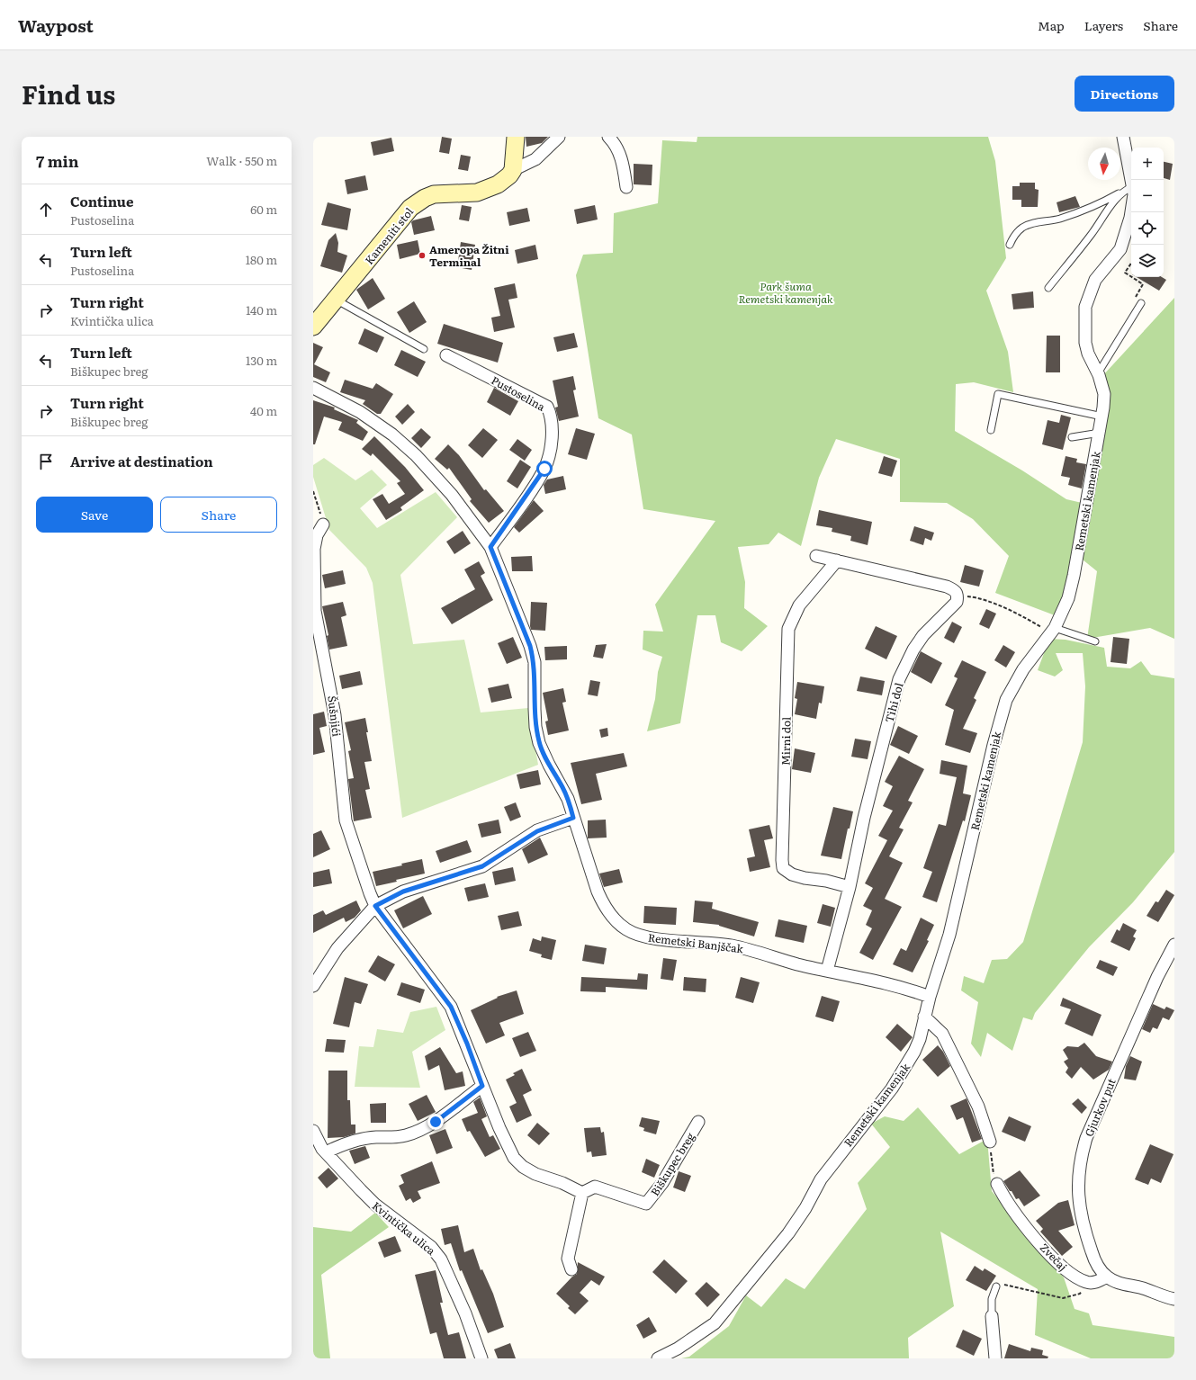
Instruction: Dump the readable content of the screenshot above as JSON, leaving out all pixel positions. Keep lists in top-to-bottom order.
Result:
{
  "streets": {
    "main road": ["Kameniti stol"],
    "street": [
      "Pustoselina",
      "Remetski kamenjak",
      "Tihi dol",
      "Šušnjići",
      "Mirni dol",
      "Remetski Banjščak",
      "Gjurkov put",
      "Biškupec breg",
      "Kvintička ulica",
      "Zvečaj"
    ]
  },
  "crossings": [
    ["Remetski kamenjak", "Remetski Banjščak"],
    ["Tihi dol", "Mirni dol"],
    ["Tihi dol", "Remetski Banjščak"]
  ],
  "parks": ["Park šuma Remetski kamenjak"],
  "places": ["Ameropa Žitni Terminal"],
  "north": "bottom",
  "page": {
    "header": "Waypost",
    "nav": ["Map", "Layers", "Share"],
    "title": "Find us",
    "buttons": [
      "Directions",
      ["Save", "Share"]
    ],
    "heading": ["7 min", "Walk · 550 m"],
    "map_buttons": ["+", "−"],
    "list": [
      ["Continue", "Pustoselina", "60 m"],
      ["Turn left", "Pustoselina", "180 m"],
      ["Turn right", "Kvintička ulica", "140 m"],
      ["Turn left", "Biškupec breg", "130 m"],
      ["Turn right", "Biškupec breg", "40 m"],
      "Arrive at destination"
    ]
  }
}
